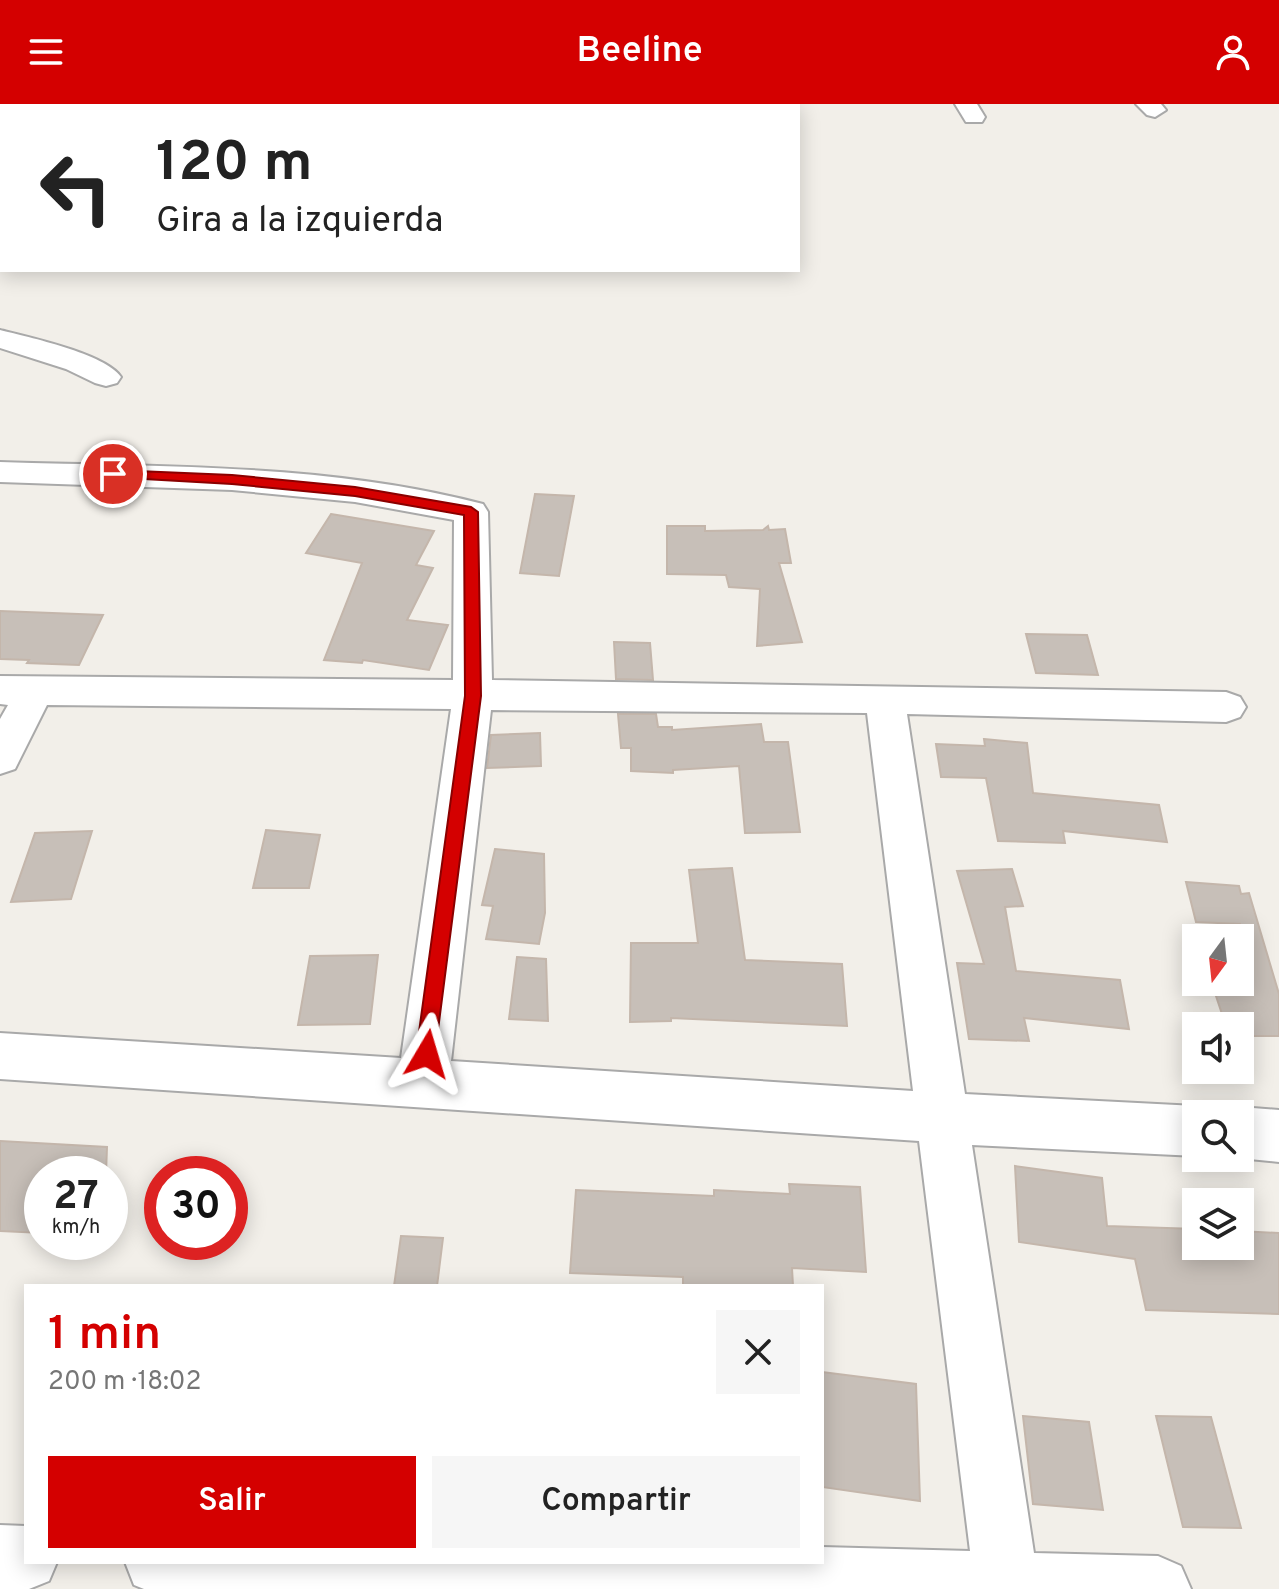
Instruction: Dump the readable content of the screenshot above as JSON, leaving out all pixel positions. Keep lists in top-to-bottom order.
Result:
{
  "north": "bottom",
  "page": {
    "header": "Beeline",
    "turn": ["120 m", "Gira a la izquierda"],
    "speed": "27 km/h",
    "limit": "30",
    "heading": ["1 min", "200 m · 18:02"],
    "buttons": ["Salir", "Compartir"]
  }
}
